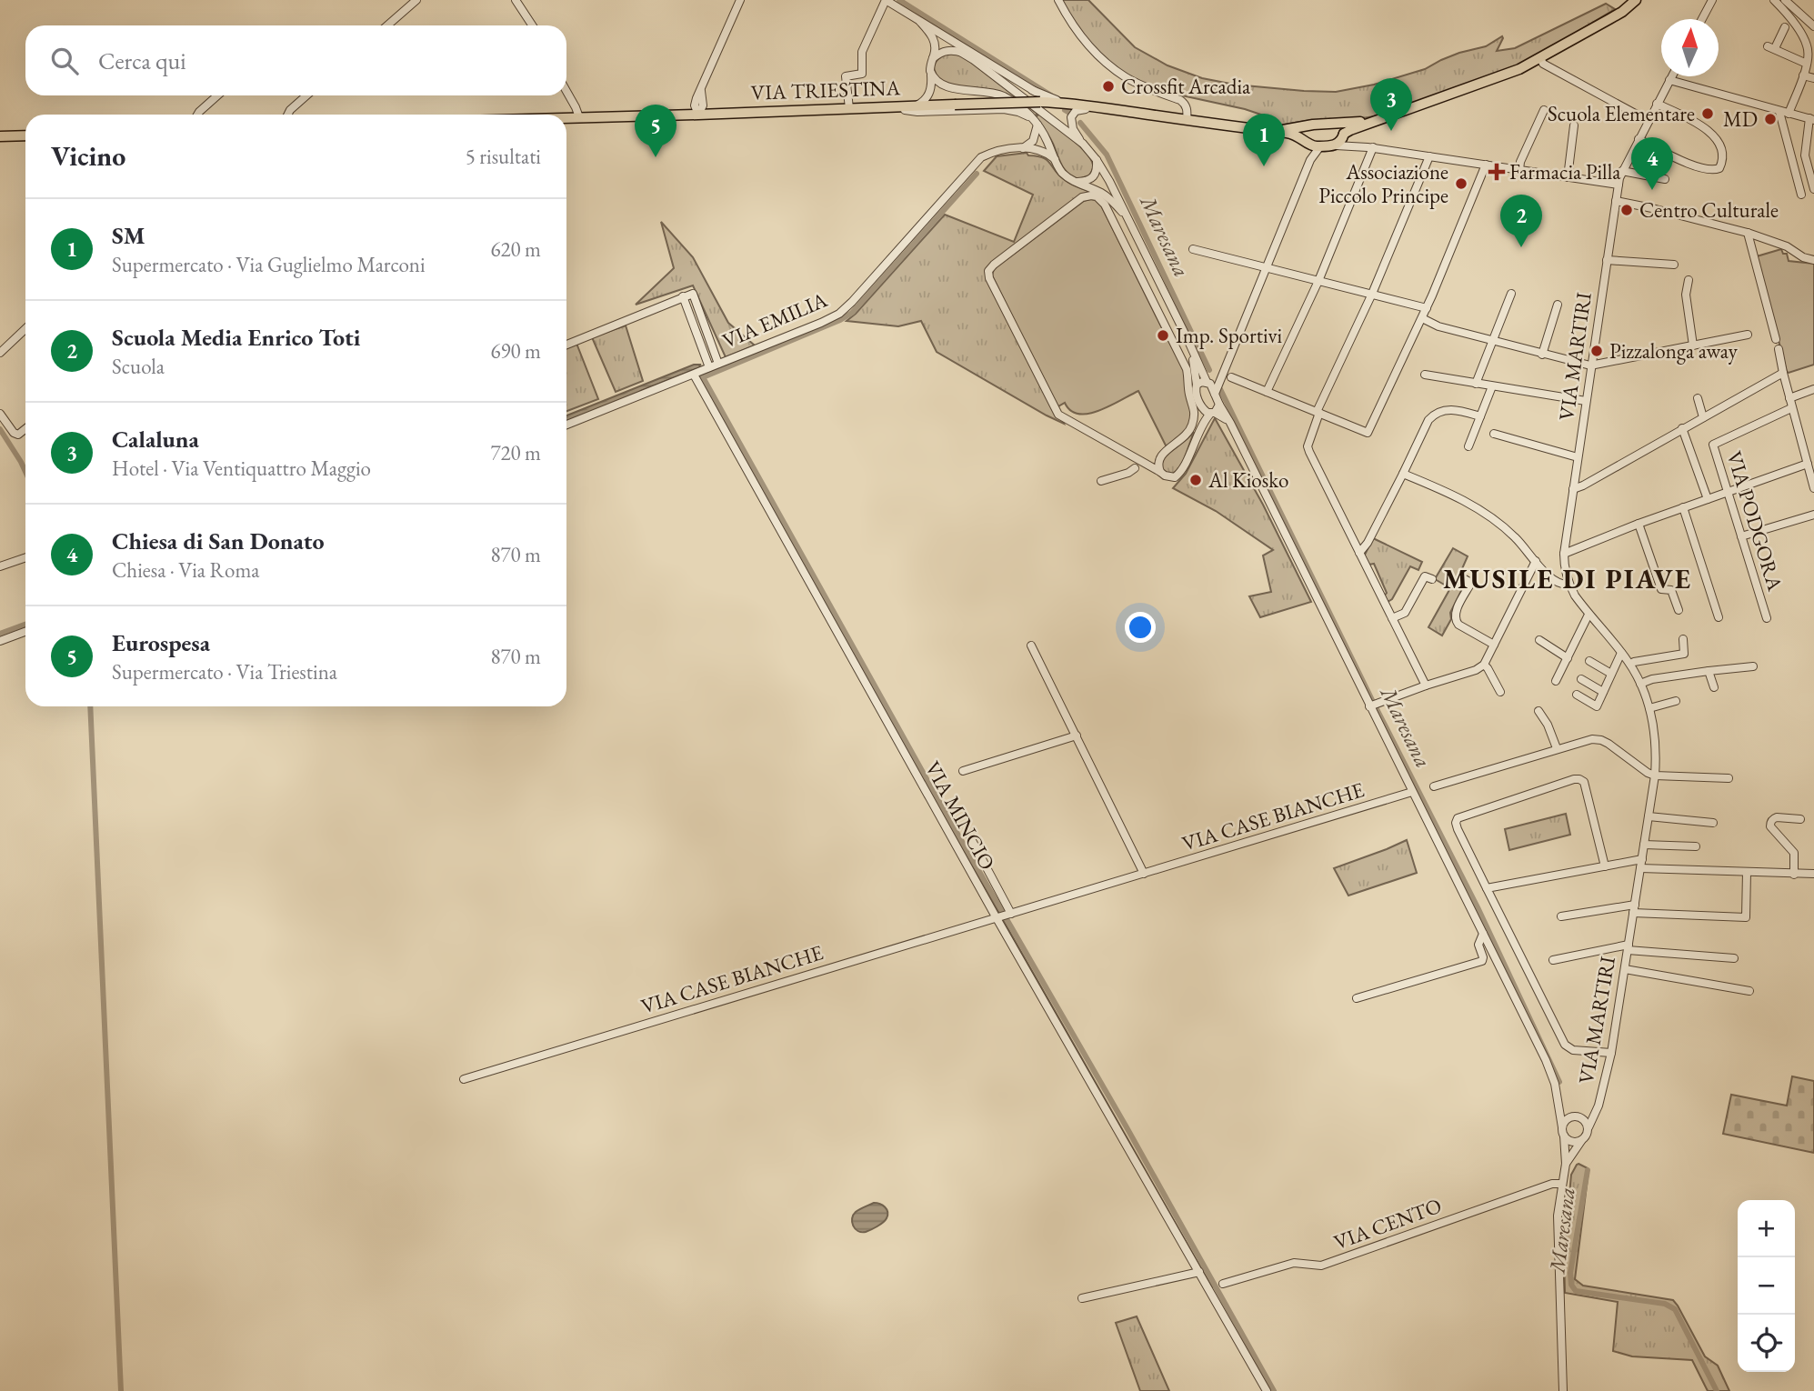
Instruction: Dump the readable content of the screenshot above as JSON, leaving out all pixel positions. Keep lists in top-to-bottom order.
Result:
{
  "streets": {
    "main road": ["VIA TRIESTINA"],
    "street": [
      "VIA EMILIA",
      "VIA MARTIRI",
      "VIA PODGORA",
      "VIA MINCIO",
      "VIA CASE BIANCHE",
      "VIA CENTO"
    ]
  },
  "crossings": [
    ["VIA EMILIA", "VIA MINCIO"],
    ["VIA MINCIO", "VIA CASE BIANCHE"]
  ],
  "districts": ["MUSILE DI PIAVE"],
  "water": ["Maresana"],
  "places": {
    "other": [
      "Crossfit Arcadia",
      "Scuola Elementare",
      "MD",
      "Associazione Piccolo Principe",
      "Centro Culturale",
      "Imp. Sportivi",
      "Pizzalonga away",
      "Al Kiosko"
    ],
    "health": ["Farmacia Pilla"]
  },
  "north": "top",
  "page": {
    "search": "Cerca qui",
    "pins": [
      "3",
      "5",
      "1",
      "4",
      "2"
    ],
    "heading": ["Vicino", "5 risultati"],
    "list": [
      {
        "mark": "1",
        "name": "SM",
        "note": "Supermercato · Via Guglielmo Marconi",
        "value": "620 m"
      },
      {
        "mark": "2",
        "name": "Scuola Media Enrico Toti",
        "note": "Scuola",
        "value": "690 m"
      },
      {
        "mark": "3",
        "name": "Calaluna",
        "note": "Hotel · Via Ventiquattro Maggio",
        "value": "720 m"
      },
      {
        "mark": "4",
        "name": "Chiesa di San Donato",
        "note": "Chiesa · Via Roma",
        "value": "870 m"
      },
      {
        "mark": "5",
        "name": "Eurospesa",
        "note": "Supermercato · Via Triestina",
        "value": "870 m"
      }
    ],
    "map_buttons": ["+", "−"]
  }
}
